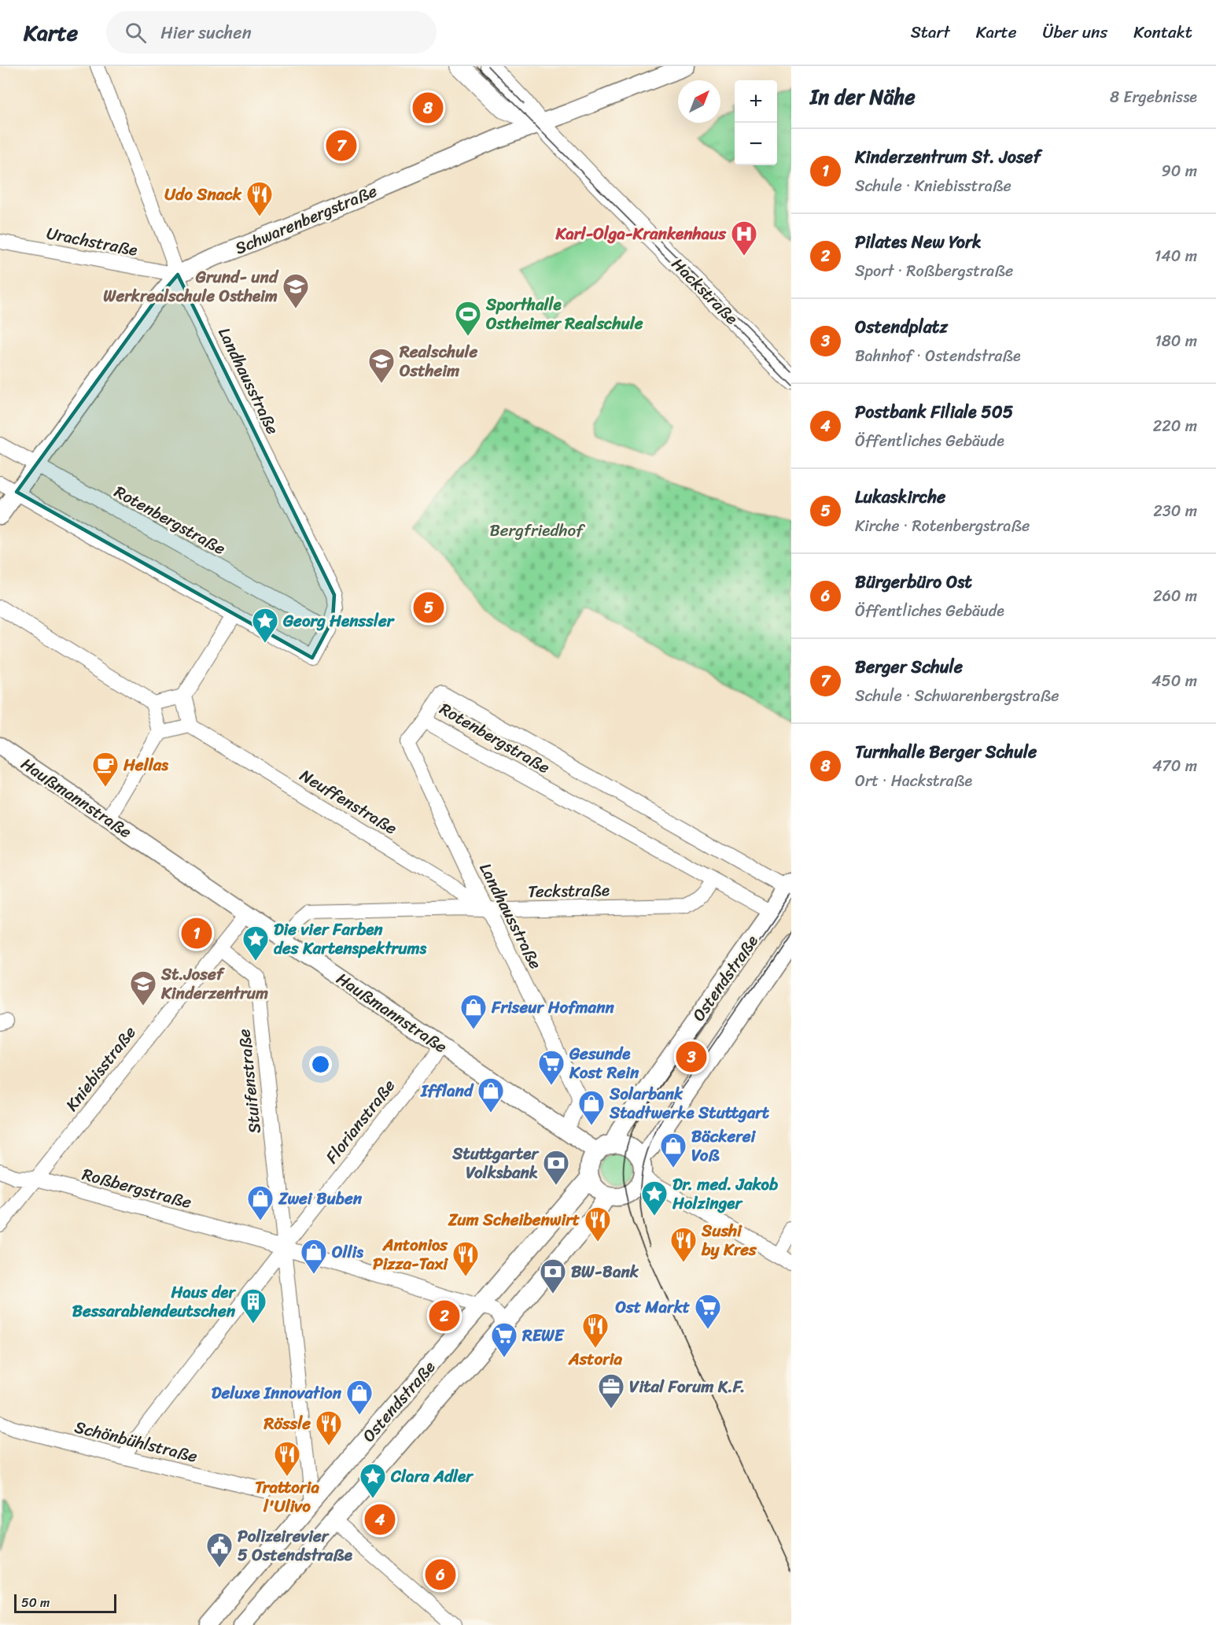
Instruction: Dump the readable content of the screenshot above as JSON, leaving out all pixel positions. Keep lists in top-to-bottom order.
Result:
{
  "streets": {
    "main road": ["Hackstraße"],
    "street": [
      "Schwarenbergstraße",
      "Urachstraße",
      "Landhausstraße",
      "Rotenbergstraße",
      "Haußmannstraße",
      "Neuffenstraße",
      "Teckstraße",
      "Ostendstraße",
      "Kniebisstraße",
      "Stuifenstraße",
      "Florianstraße",
      "Roßbergstraße",
      "Schönbühlstraße"
    ]
  },
  "crossings": [
    ["Schwarenbergstraße", "Urachstraße"],
    ["Schwarenbergstraße", "Hackstraße"],
    ["Schwarenbergstraße", "Landhausstraße"],
    ["Schwarenbergstraße", "Rotenbergstraße"],
    ["Urachstraße", "Landhausstraße"],
    ["Landhausstraße", "Rotenbergstraße"],
    ["Landhausstraße", "Haußmannstraße"],
    ["Landhausstraße", "Neuffenstraße"],
    ["Landhausstraße", "Teckstraße"],
    ["Rotenbergstraße", "Teckstraße"],
    ["Rotenbergstraße", "Ostendstraße"],
    ["Haußmannstraße", "Teckstraße"],
    ["Haußmannstraße", "Ostendstraße"],
    ["Haußmannstraße", "Kniebisstraße"],
    ["Haußmannstraße", "Florianstraße"],
    ["Neuffenstraße", "Teckstraße"],
    ["Ostendstraße", "Stuifenstraße"],
    ["Ostendstraße", "Roßbergstraße"],
    ["Kniebisstraße", "Stuifenstraße"],
    ["Kniebisstraße", "Roßbergstraße"],
    ["Stuifenstraße", "Florianstraße"],
    ["Stuifenstraße", "Roßbergstraße"],
    ["Florianstraße", "Roßbergstraße"],
    ["Florianstraße", "Schönbühlstraße"]
  ],
  "parks": ["Bergfriedhof"],
  "places": {
    "restaurant": [
      "Udo Snack",
      "Zum Scheibenwirt",
      "Sushi by Kres",
      "Antonios Pizza-Taxi",
      "Astoria",
      "Rössle",
      "Trattoria l'Ulivo"
    ],
    "hospital": ["Karl-Olga-Krankenhaus"],
    "school or university": ["Grund- und Werkrealschule Ostheim", "Realschule Ostheim", "St.Josef Kinderzentrum"],
    "sports": ["Sporthalle Ostheimer Realschule"],
    "place": [
      "Georg Henssler",
      "Die vier Farben des Kartenspektrums",
      "Dr. med. Jakob Holzinger",
      "Clara Adler"
    ],
    "cafe": ["Hellas"],
    "shop": [
      "Friseur Hofmann",
      "Iffland",
      "Solarbank Stadtwerke Stuttgart",
      "Bäckerei Voß",
      "Zwei Buben",
      "Ollis",
      "Deluxe Innovation"
    ],
    "supermarket": ["Gesunde Kost Rein", "Ost Markt", "REWE"],
    "bank": ["Stuttgarter Volksbank", "BW-Bank"],
    "building": ["Haus der Bessarabiendeutschen"],
    "office": ["Vital Forum K.F."],
    "public building": ["Polizeirevier 5 Ostendstraße"]
  },
  "scale_bar": "50 m",
  "north": "top right",
  "page": {
    "header": "Karte",
    "search": "Hier suchen",
    "nav": [
      "Start",
      "Karte",
      "Über uns",
      "Kontakt"
    ],
    "heading": ["In der Nähe", "8 Ergebnisse"],
    "map_buttons": ["+", "−"],
    "pins": [
      "8",
      "7",
      "5",
      "1",
      "3",
      "2",
      "4",
      "6"
    ],
    "list": [
      {
        "mark": "1",
        "name": "Kinderzentrum St. Josef",
        "note": "Schule · Kniebisstraße",
        "value": "90 m"
      },
      {
        "mark": "2",
        "name": "Pilates New York",
        "note": "Sport · Roßbergstraße",
        "value": "140 m"
      },
      {
        "mark": "3",
        "name": "Ostendplatz",
        "note": "Bahnhof · Ostendstraße",
        "value": "180 m"
      },
      {
        "mark": "4",
        "name": "Postbank Filiale 505",
        "note": "Öffentliches Gebäude",
        "value": "220 m"
      },
      {
        "mark": "5",
        "name": "Lukaskirche",
        "note": "Kirche · Rotenbergstraße",
        "value": "230 m"
      },
      {
        "mark": "6",
        "name": "Bürgerbüro Ost",
        "note": "Öffentliches Gebäude",
        "value": "260 m"
      },
      {
        "mark": "7",
        "name": "Berger Schule",
        "note": "Schule · Schwarenbergstraße",
        "value": "450 m"
      },
      {
        "mark": "8",
        "name": "Turnhalle Berger Schule",
        "note": "Ort · Hackstraße",
        "value": "470 m"
      }
    ],
    "scale": "50 m"
  }
}
